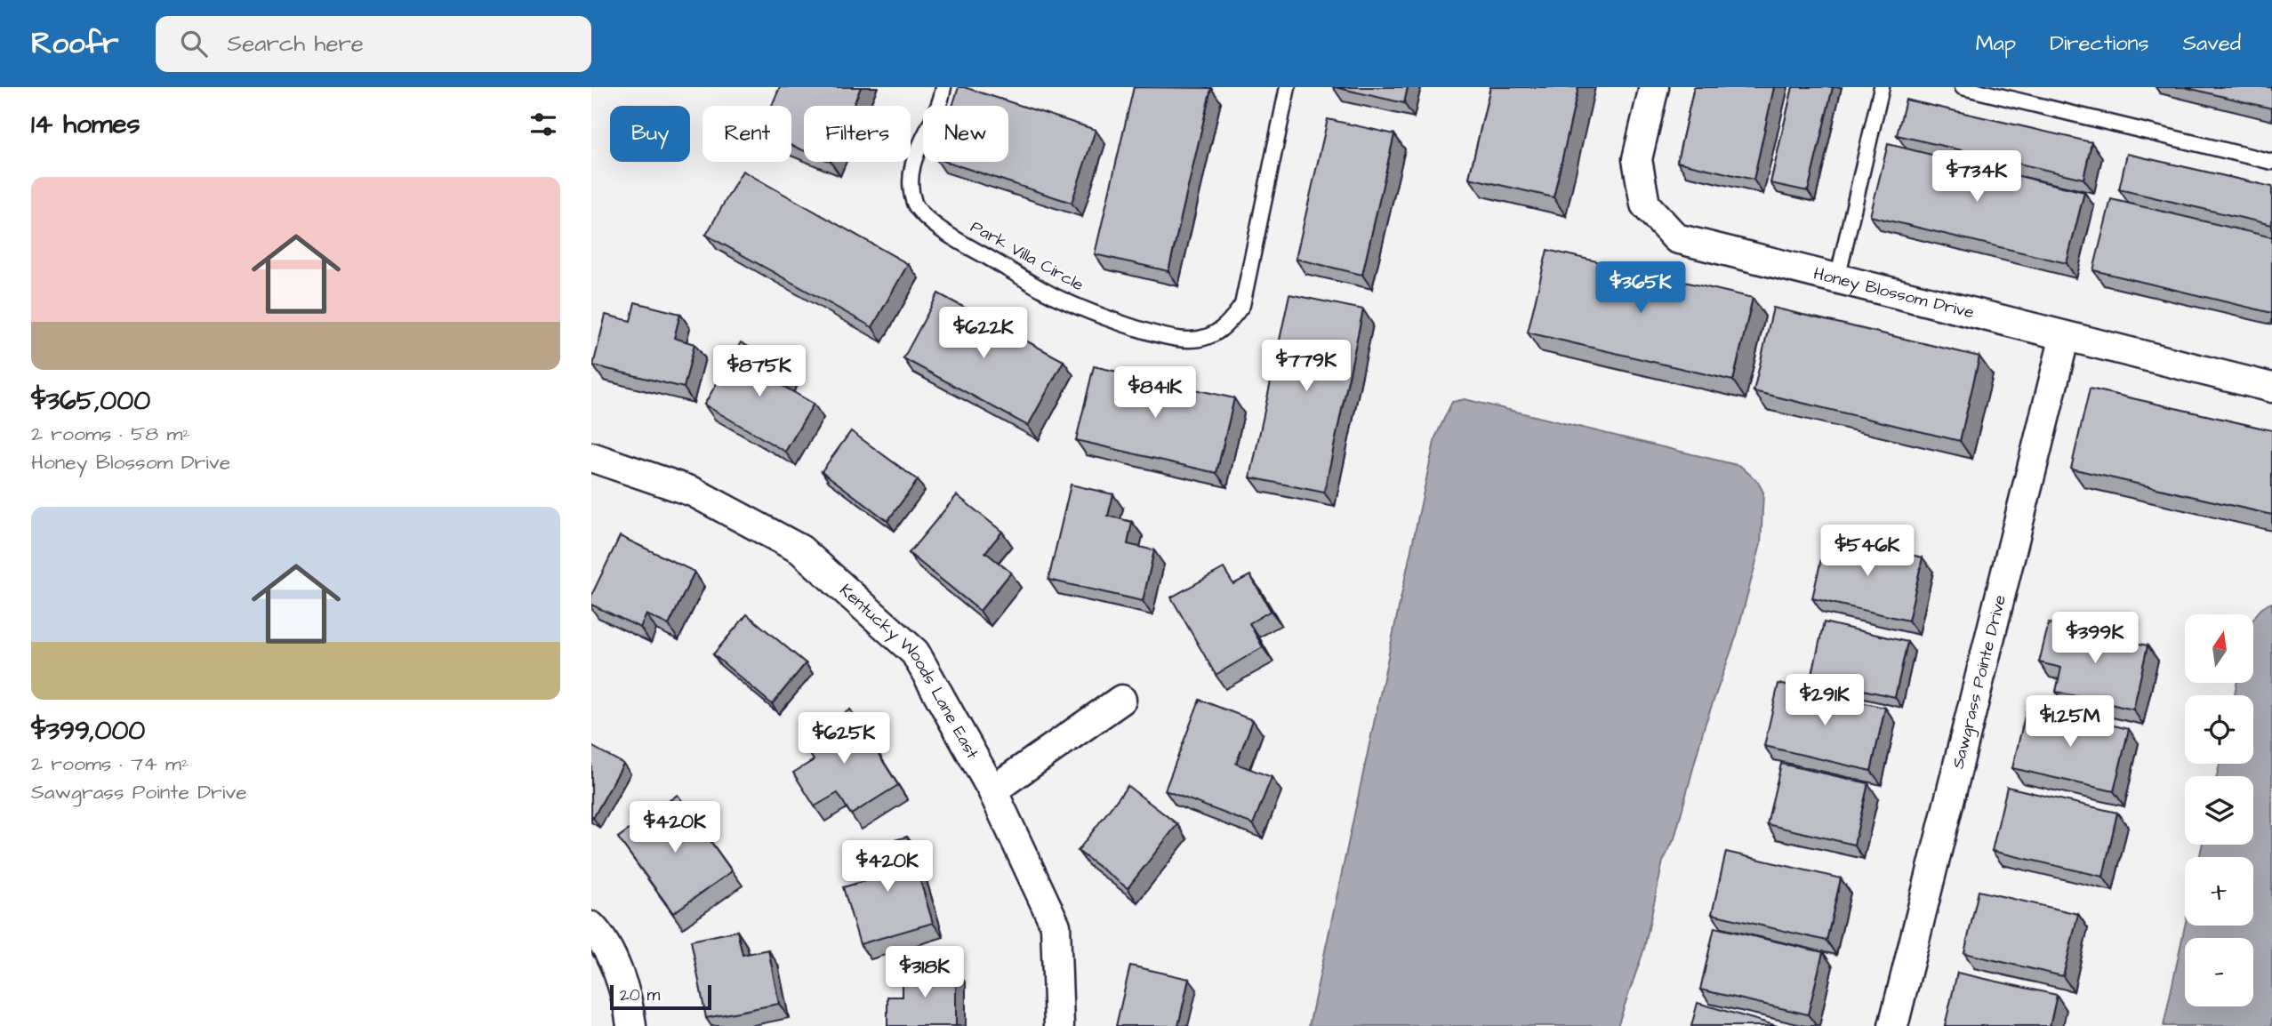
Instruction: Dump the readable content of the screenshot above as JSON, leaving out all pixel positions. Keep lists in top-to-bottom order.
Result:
{
  "streets": {
    "street": ["Honey Blossom Drive", "Kentucky Woods Lane East", "Sawgrass Pointe Drive"],
    "lane": ["Park Villa Circle"]
  },
  "crossings": [
    ["Honey Blossom Drive", "Sawgrass Pointe Drive"]
  ],
  "scale_bar": "20 m",
  "north": "top",
  "page": {
    "header": "Roofr",
    "search": "Search here",
    "nav": ["Map", "Directions", "Saved"],
    "heading": "14 homes",
    "chip": [
      "Buy",
      "Rent",
      "Filters",
      "New"
    ],
    "price": [
      "$734K",
      "$365K",
      "$622K",
      "$779K",
      "$875K",
      "$841K",
      "$546K",
      "$399K",
      "$291K",
      "$1.25M",
      "$625K",
      "$420K",
      "$420K",
      "$318K"
    ],
    "list": [
      {
        "name": "$365,000",
        "note": "2 rooms · 58 m² · Honey Blossom Drive"
      },
      {
        "name": "$399,000",
        "note": "2 rooms · 74 m² · Sawgrass Pointe Drive"
      }
    ],
    "map_buttons": ["+", "−"],
    "scale": "20 m"
  }
}
